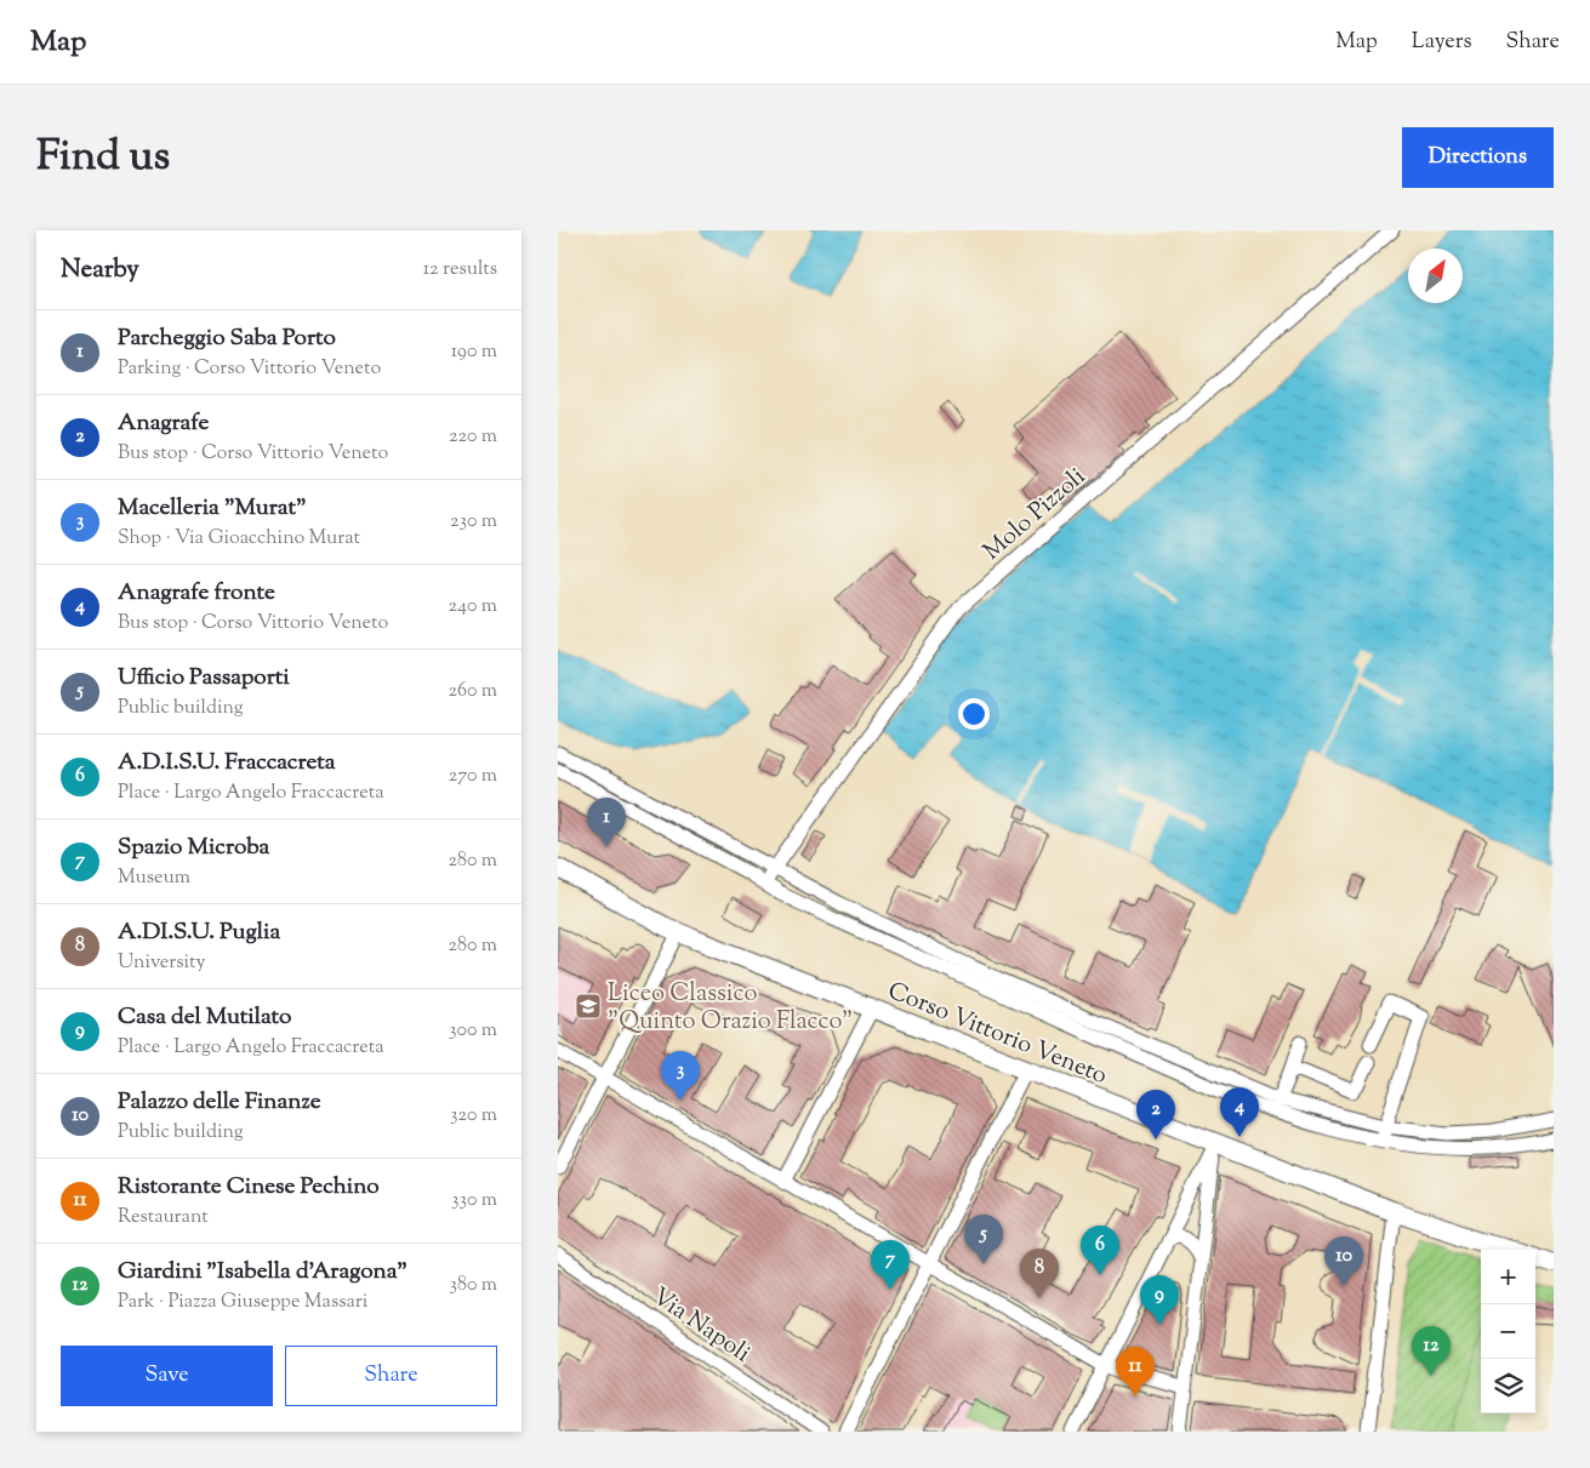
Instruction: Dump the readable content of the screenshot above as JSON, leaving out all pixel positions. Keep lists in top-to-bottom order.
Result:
{
  "streets": {
    "main road": ["Corso Vittorio Veneto"],
    "street": ["Molo Pizzoli", "Via Napoli"]
  },
  "places": {
    "school or university": ["Liceo Classico \"Quinto Orazio Flacco\""]
  },
  "north": "top right",
  "page": {
    "header": "Map",
    "nav": ["Map", "Layers", "Share"],
    "title": "Find us",
    "buttons": [
      "Directions",
      ["Save", "Share"]
    ],
    "heading": ["Nearby", "12 results"],
    "list": [
      {
        "mark": "1",
        "name": "Parcheggio Saba Porto",
        "note": "Parking · Corso Vittorio Veneto",
        "value": "190 m"
      },
      {
        "mark": "2",
        "name": "Anagrafe",
        "note": "Bus stop · Corso Vittorio Veneto",
        "value": "220 m"
      },
      {
        "mark": "3",
        "name": "Macelleria \"Murat\"",
        "note": "Shop · Via Gioacchino Murat",
        "value": "230 m"
      },
      {
        "mark": "4",
        "name": "Anagrafe fronte",
        "note": "Bus stop · Corso Vittorio Veneto",
        "value": "240 m"
      },
      {
        "mark": "5",
        "name": "Ufficio Passaporti",
        "note": "Public building",
        "value": "260 m"
      },
      {
        "mark": "6",
        "name": "A.D.I.S.U. Fraccacreta",
        "note": "Place · Largo Angelo Fraccacreta",
        "value": "270 m"
      },
      {
        "mark": "7",
        "name": "Spazio Microba",
        "note": "Museum",
        "value": "280 m"
      },
      {
        "mark": "8",
        "name": "A.DI.S.U. Puglia",
        "note": "University",
        "value": "280 m"
      },
      {
        "mark": "9",
        "name": "Casa del Mutilato",
        "note": "Place · Largo Angelo Fraccacreta",
        "value": "300 m"
      },
      {
        "mark": "10",
        "name": "Palazzo delle Finanze",
        "note": "Public building",
        "value": "320 m"
      },
      {
        "mark": "11",
        "name": "Ristorante Cinese Pechino",
        "note": "Restaurant",
        "value": "330 m"
      },
      {
        "mark": "12",
        "name": "Giardini \"Isabella d'Aragona\"",
        "note": "Park · Piazza Giuseppe Massari",
        "value": "380 m"
      }
    ],
    "pins": [
      "1",
      "3",
      "4",
      "2",
      "5",
      "6",
      "10",
      "7",
      "8",
      "9",
      "12",
      "11"
    ],
    "map_buttons": ["+", "−"]
  }
}
